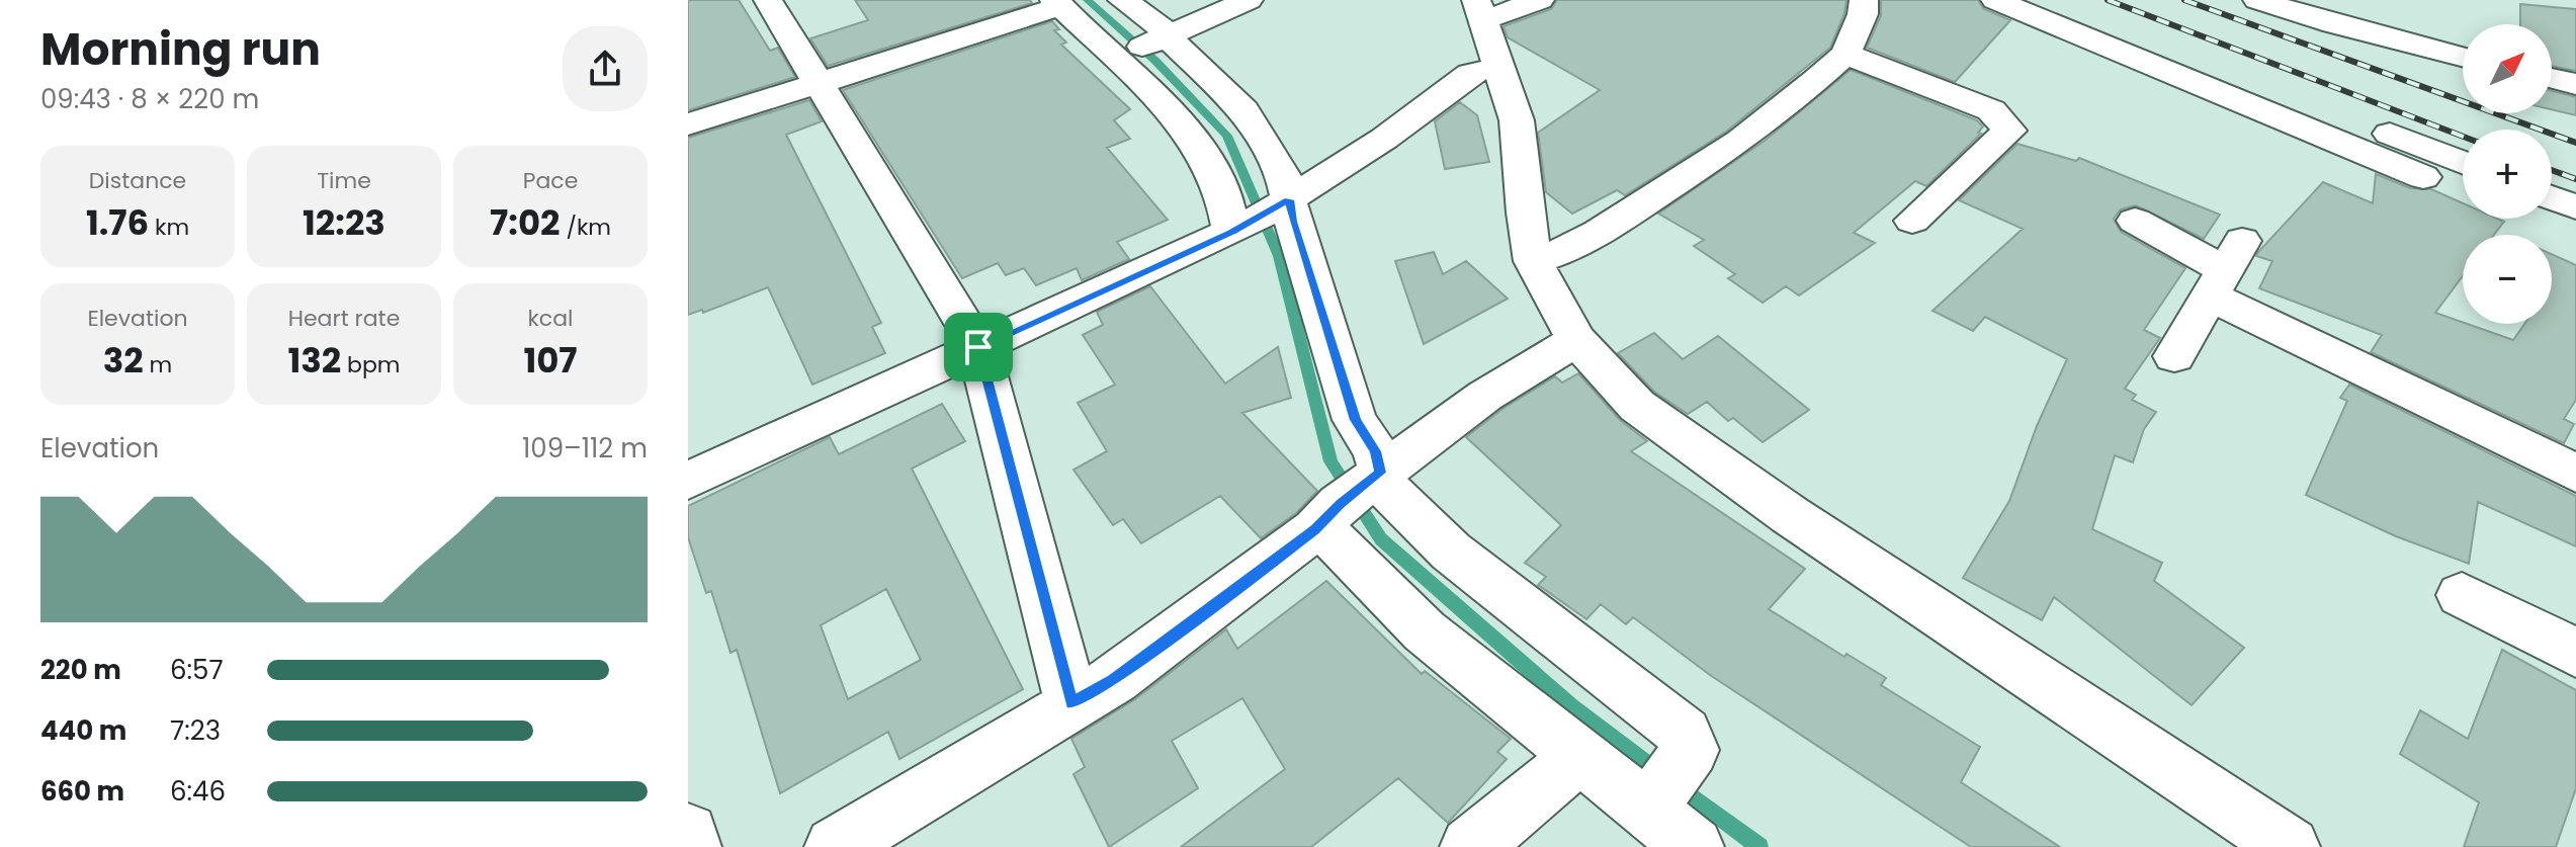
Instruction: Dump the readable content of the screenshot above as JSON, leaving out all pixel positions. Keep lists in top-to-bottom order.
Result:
{
  "north": "top right",
  "page": {
    "heading": ["Morning run", "09:43 · 8 × 220 m"],
    "map_buttons": ["+", "−"],
    "stats": [
      ["Distance", "1.76 km"],
      ["Time", "12:23"],
      ["Pace", "7:02 /km"],
      ["Elevation", "32 m"],
      ["Heart rate", "132 bpm"],
      ["kcal", "107"]
    ],
    "chart": ["Elevation", "109–112 m"],
    "list": [
      {
        "name": "220 m",
        "note": "6:57"
      },
      {
        "name": "440 m",
        "note": "7:23"
      },
      {
        "name": "660 m",
        "note": "6:46"
      }
    ]
  }
}
